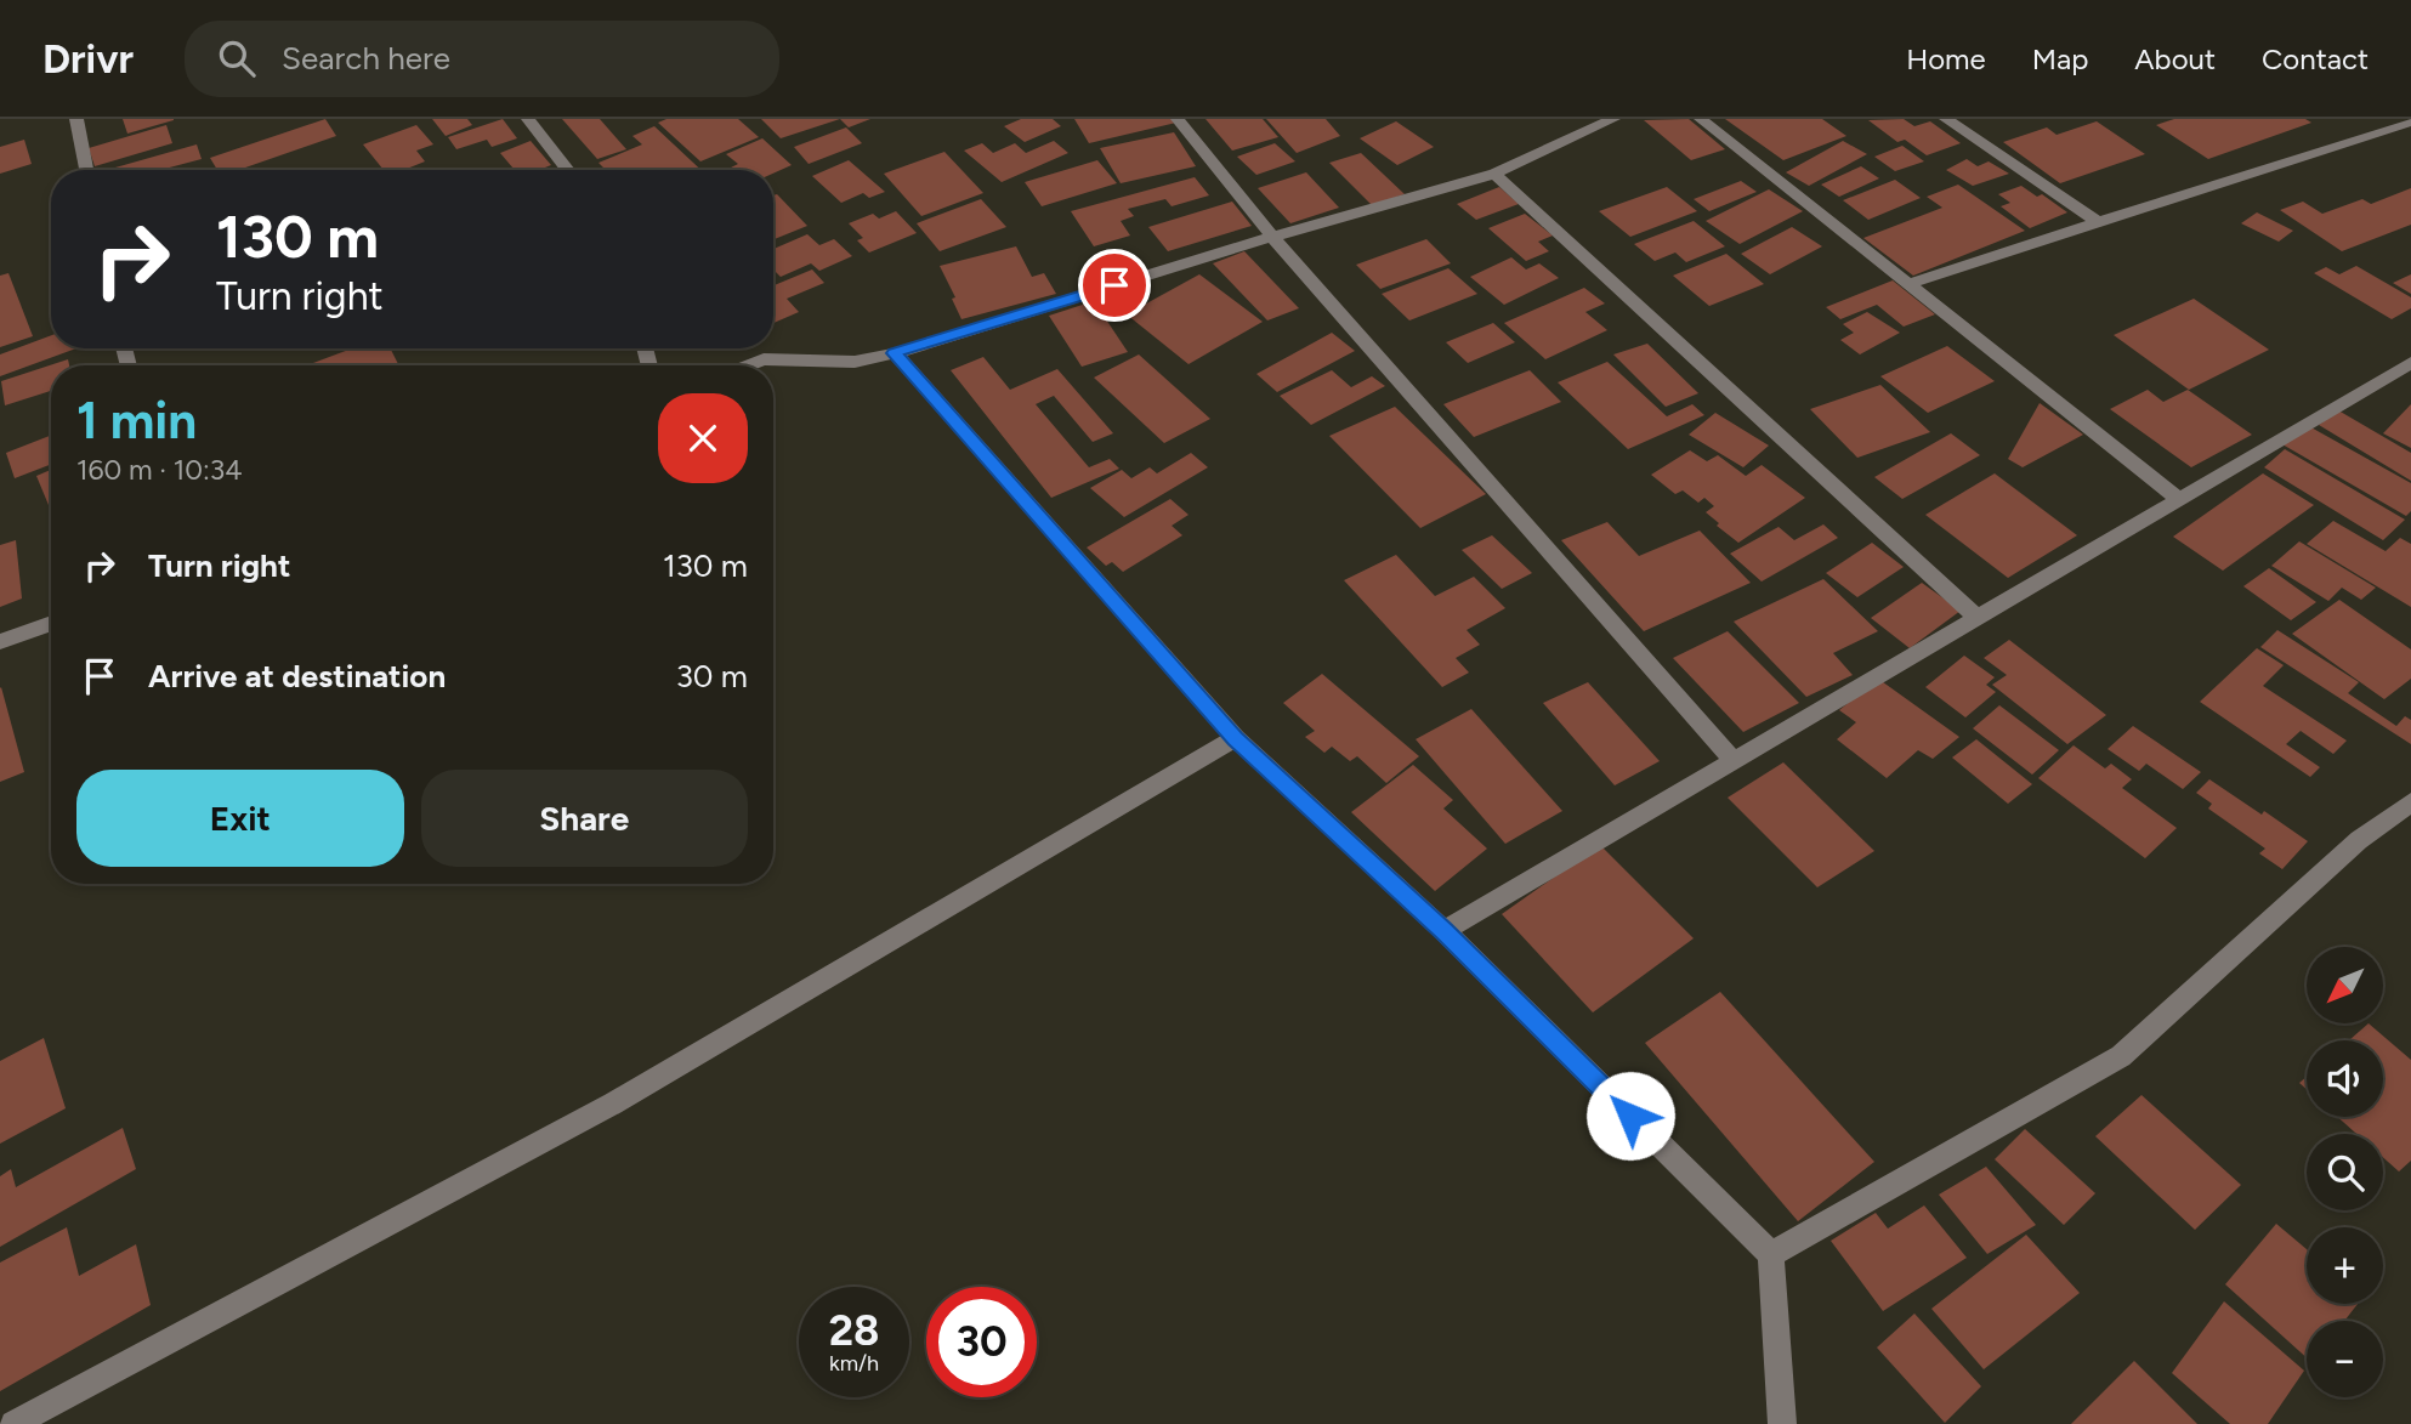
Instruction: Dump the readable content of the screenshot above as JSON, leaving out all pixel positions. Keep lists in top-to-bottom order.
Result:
{
  "north": "bottom left",
  "page": {
    "header": "Drivr",
    "search": "Search here",
    "nav": [
      "Home",
      "Map",
      "About",
      "Contact"
    ],
    "turn": ["130 m", "Turn right"],
    "heading": ["1 min", "160 m · 10:34"],
    "list": [
      {
        "name": "Turn right",
        "value": "130 m"
      },
      {
        "name": "Arrive at destination",
        "value": "30 m"
      }
    ],
    "buttons": ["Exit", "Share"],
    "map_buttons": ["+", "−"],
    "speed": "28 km/h",
    "limit": "30"
  }
}
